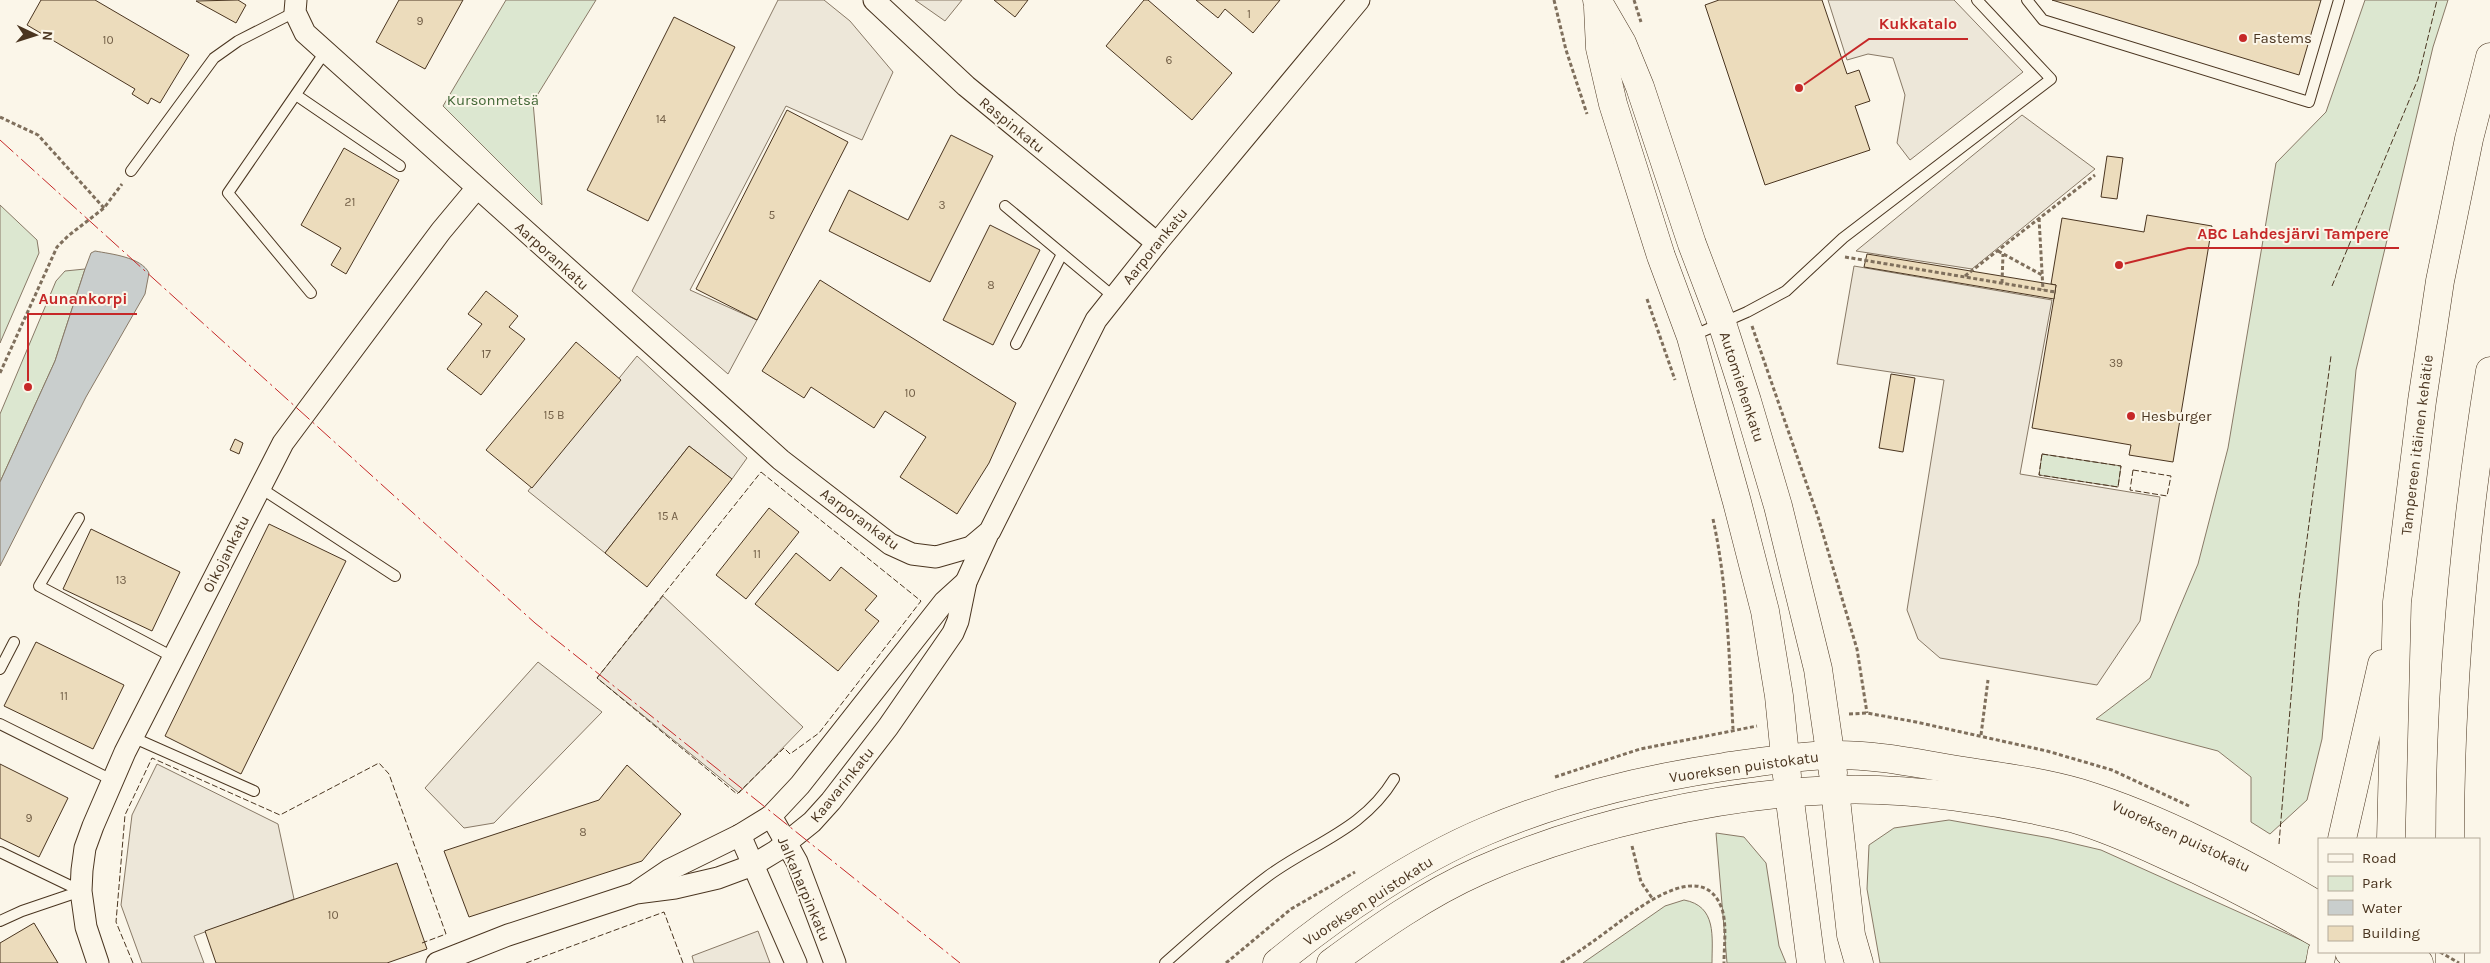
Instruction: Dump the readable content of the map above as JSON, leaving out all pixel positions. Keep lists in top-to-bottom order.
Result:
{
  "streets": {
    "main road": ["Automiehenkatu", "Tampereen itäinen kehätie", "Vuoreksen puistokatu"],
    "street": [
      "Raspinkatu",
      "Aarporankatu",
      "Oikojankatu",
      "Kaavarinkatu",
      "Jalkaharpinkatu"
    ]
  },
  "crossings": [
    ["Raspinkatu", "Aarporankatu"],
    ["Aarporankatu", "Oikojankatu"],
    ["Aarporankatu", "Kaavarinkatu"],
    ["Automiehenkatu", "Vuoreksen puistokatu"],
    ["Kaavarinkatu", "Jalkaharpinkatu"]
  ],
  "parks": ["Kursonmetsä"],
  "places": [
    "Fastems",
    "Kukkatalo",
    "ABC Lahdesjärvi Tampere",
    "Aunankorpi",
    "Hesburger"
  ],
  "house_numbers": [
    "1",
    "9",
    "10",
    "6",
    "14",
    "21",
    "3",
    "5",
    "8",
    "17",
    "39",
    "10",
    "15 B",
    "15 A",
    "11",
    "13",
    "11",
    "9",
    "8",
    "10"
  ],
  "legend": [
    "Road",
    "Park",
    "Water",
    "Building"
  ],
  "north": "right"
}
